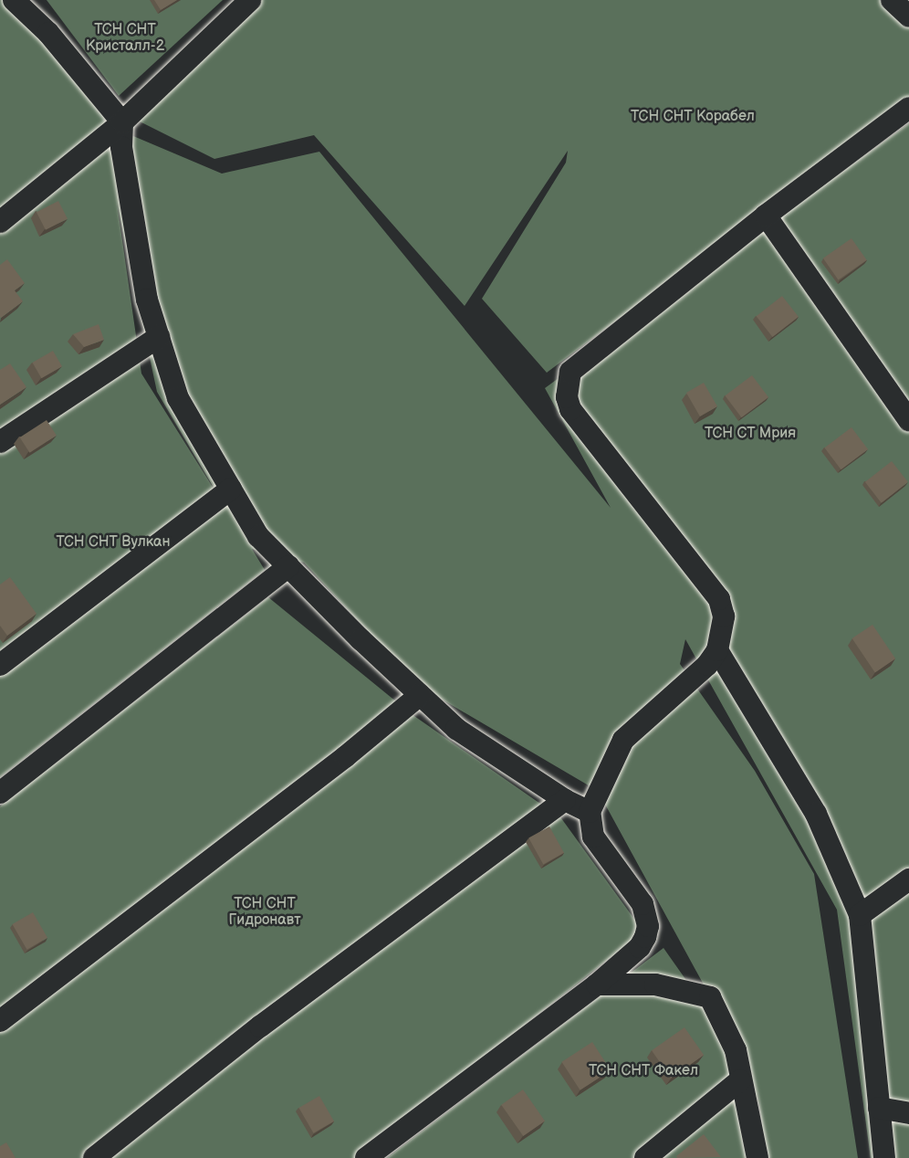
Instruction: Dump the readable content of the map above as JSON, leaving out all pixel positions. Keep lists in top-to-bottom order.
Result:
{
  "parks": [
    "ТСН СНТ Кристалл-2",
    "ТСН СНТ Корабел",
    "ТСН СТ Мрия",
    "ТСН СНТ Вулкан",
    "ТСН СНТ Гидронавт",
    "ТСН СНТ Факел"
  ]
}
